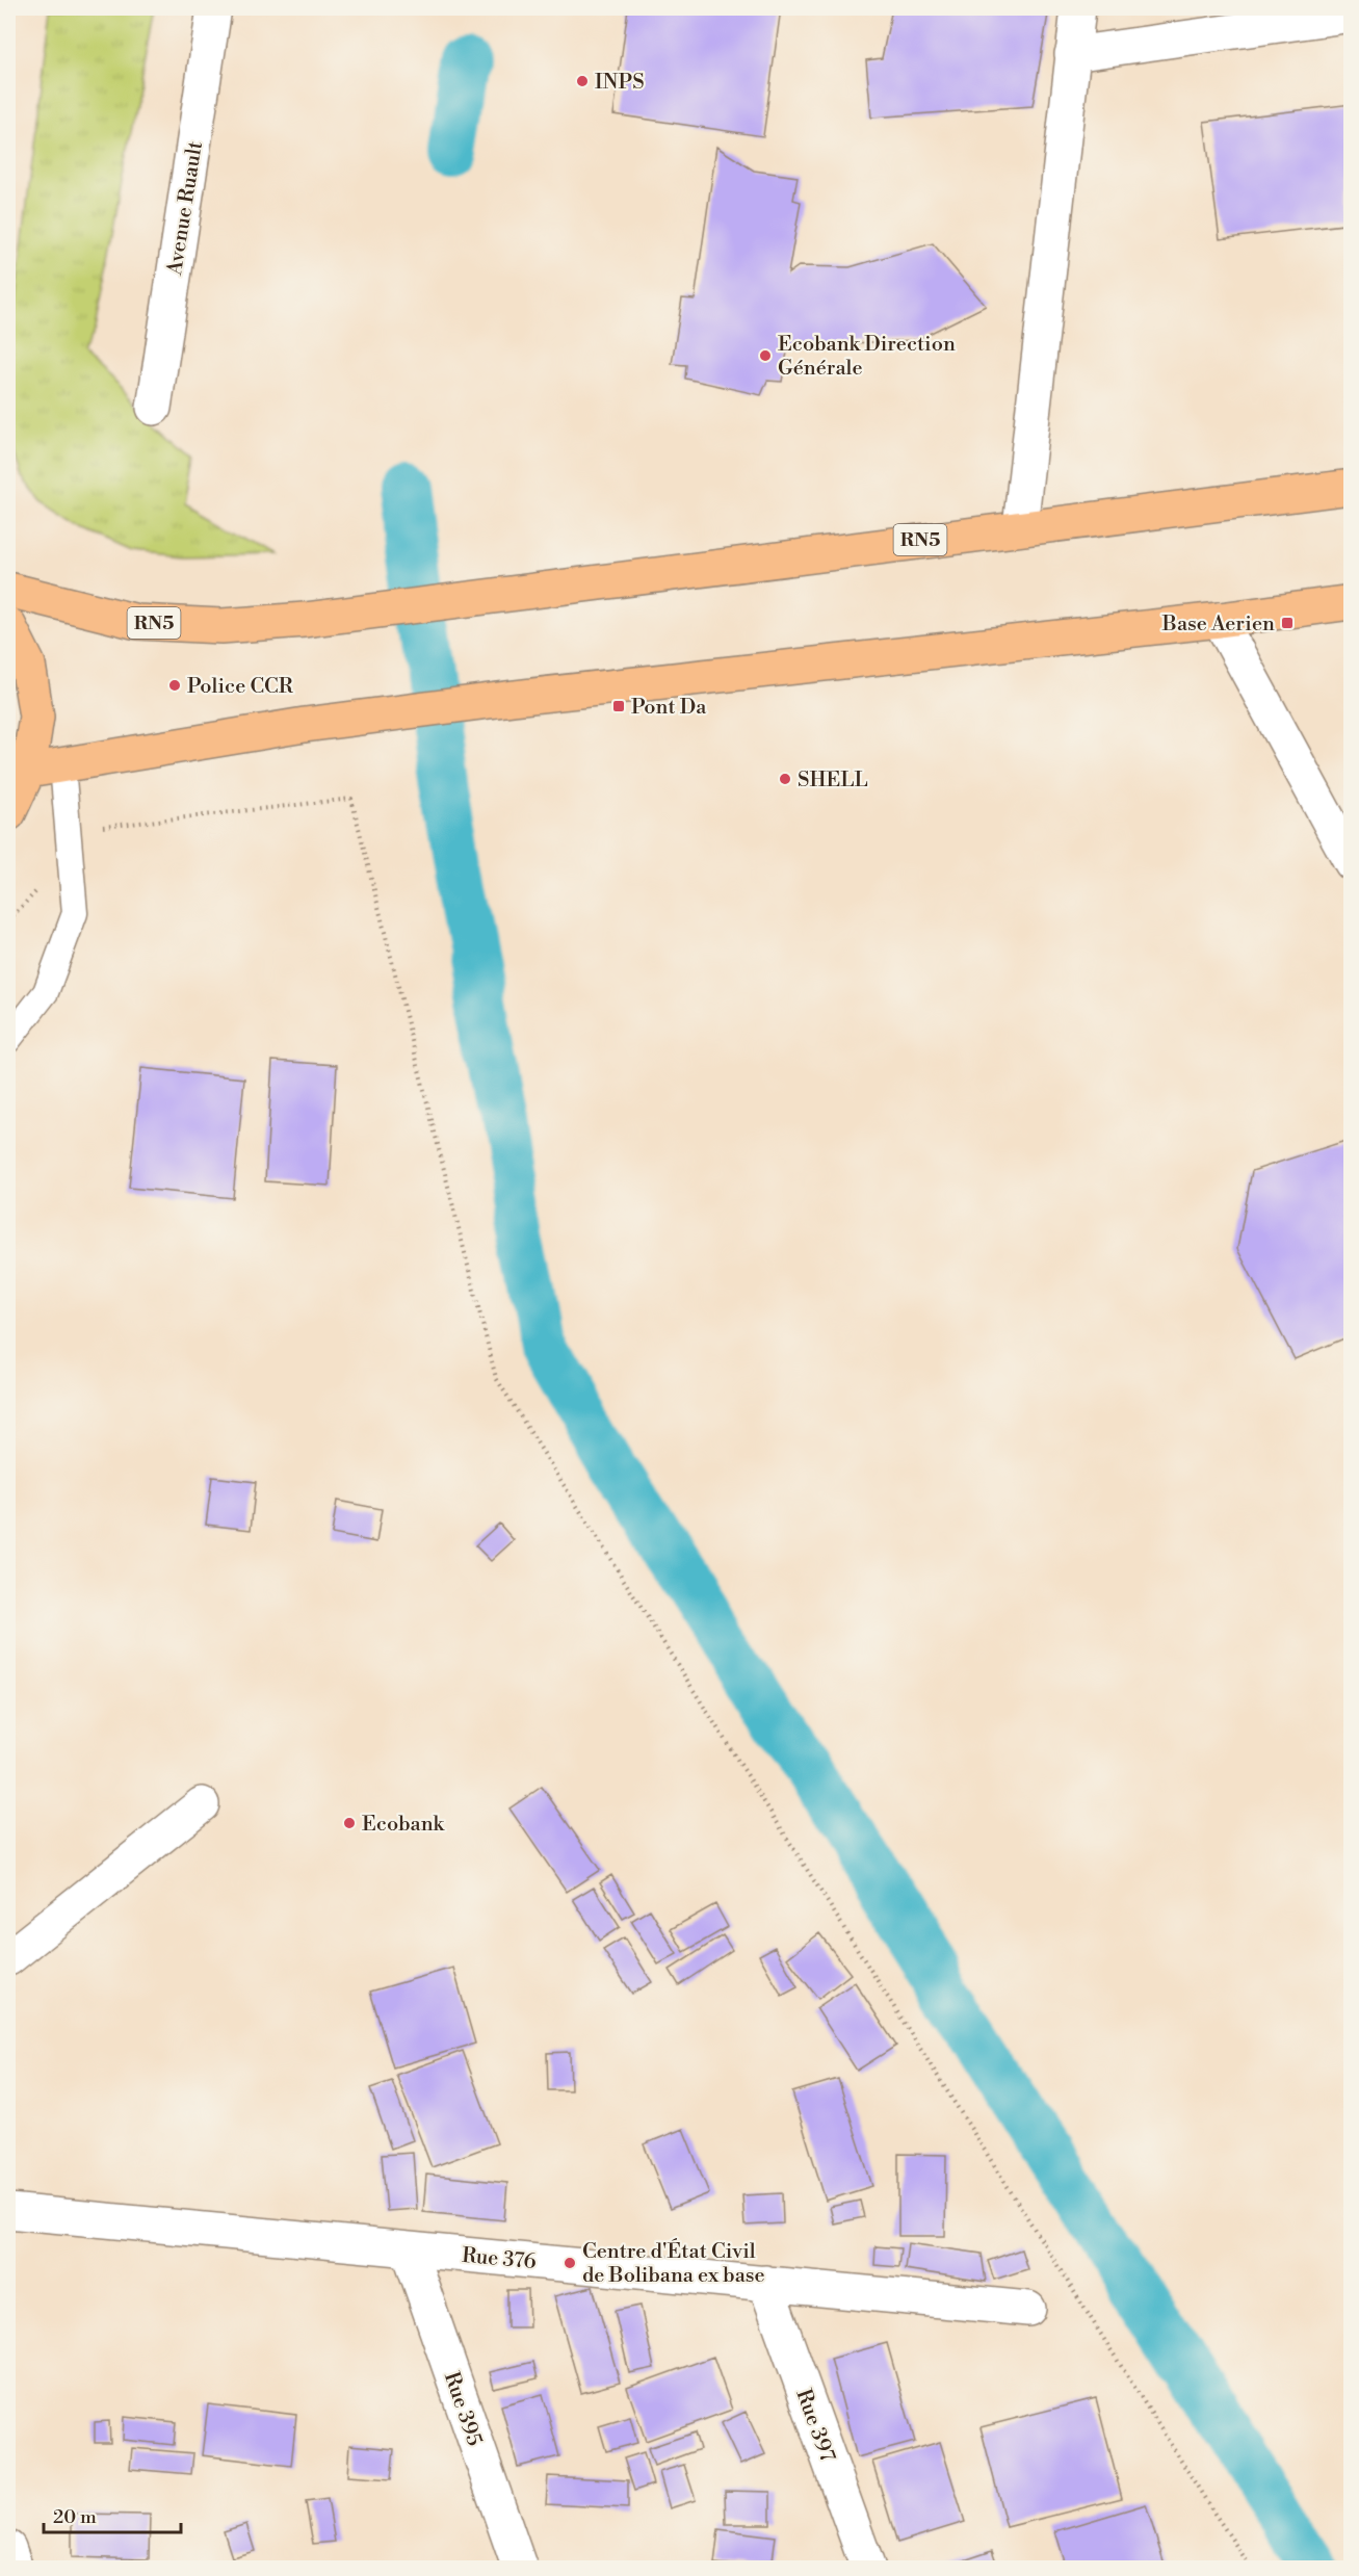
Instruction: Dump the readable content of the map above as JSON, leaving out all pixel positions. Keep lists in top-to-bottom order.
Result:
{
  "streets": {
    "highway": ["RN5"],
    "street": [
      "Avenue Ruault",
      "Rue 376",
      "Rue 395",
      "Rue 397"
    ]
  },
  "crossings": [
    ["Rue 376", "Rue 395"],
    ["Rue 376", "Rue 397"]
  ],
  "places": {
    "other": [
      "INPS",
      "Ecobank Direction Générale",
      "Police CCR",
      "SHELL",
      "Ecobank",
      "Centre d'État Civil de Bolibana ex base"
    ],
    "transit": ["Base Aerien", "Pont Da"]
  },
  "scale_bar": "20 m"
}
